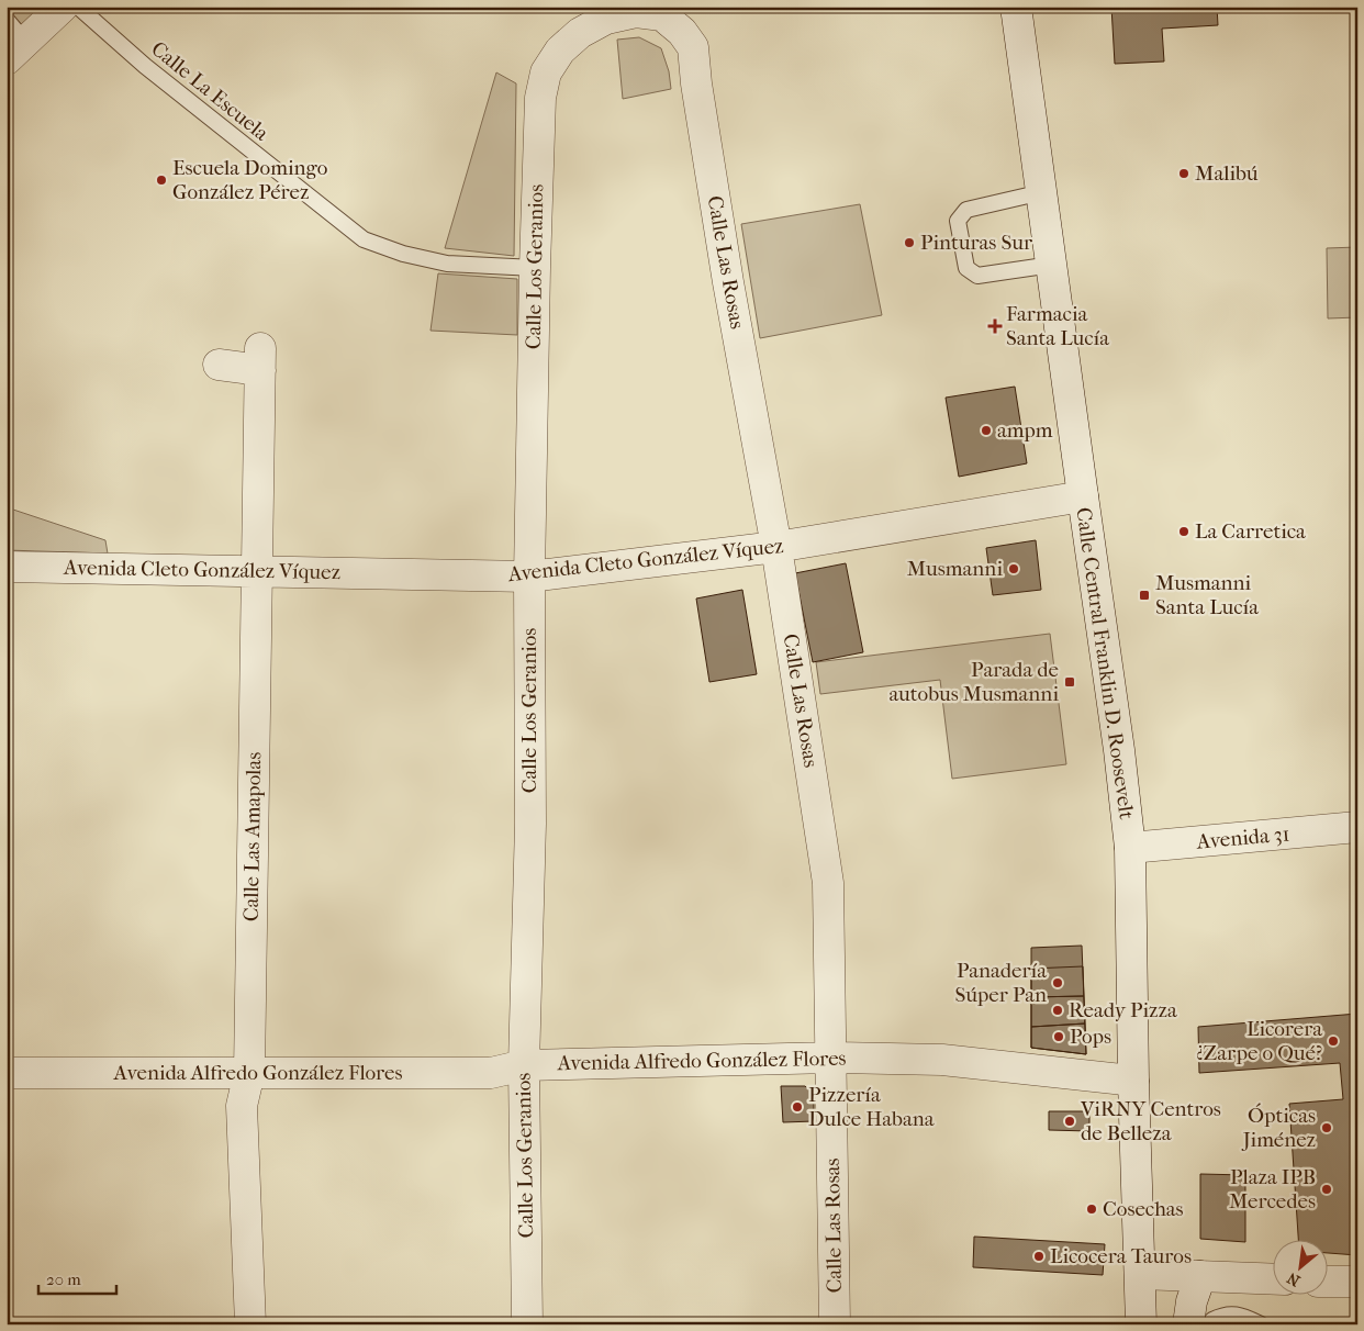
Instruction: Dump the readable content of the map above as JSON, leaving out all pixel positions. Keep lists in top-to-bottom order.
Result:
{
  "streets": {
    "street": [
      "Calle Las Rosas",
      "Calle Los Geranios",
      "Avenida Cleto González Víquez",
      "Calle Central Franklin D. Roosevelt",
      "Calle Las Amapolas",
      "Avenida 31",
      "Avenida Alfredo González Flores"
    ],
    "lane": ["Calle La Escuela"]
  },
  "crossings": [
    ["Calle La Escuela", "Calle Los Geranios"],
    ["Calle Las Rosas", "Calle Los Geranios"],
    ["Calle Las Rosas", "Avenida Cleto González Víquez"],
    ["Calle Las Rosas", "Avenida Alfredo González Flores"],
    ["Calle Los Geranios", "Avenida Cleto González Víquez"],
    ["Calle Los Geranios", "Avenida Alfredo González Flores"],
    ["Avenida Cleto González Víquez", "Calle Central Franklin D. Roosevelt"],
    ["Avenida Cleto González Víquez", "Calle Las Amapolas"],
    ["Calle Central Franklin D. Roosevelt", "Avenida 31"],
    ["Calle Central Franklin D. Roosevelt", "Avenida Alfredo González Flores"],
    ["Calle Las Amapolas", "Avenida Alfredo González Flores"]
  ],
  "places": {
    "other": [
      "Malibú",
      "Escuela Domingo González Pérez",
      "Pinturas Sur",
      "ampm",
      "La Carretica",
      "Musmanni",
      "Panadería Súper Pan",
      "Ready Pizza",
      "Pops",
      "Licorera ¿Zarpe o Qué?",
      "Pizzería Dulce Habana",
      "ViRNY Centros de Belleza",
      "Ópticas Jiménez",
      "Plaza IPB Mercedes",
      "Cosechas",
      "Licocera Tauros"
    ],
    "health": ["Farmacia Santa Lucía"],
    "transit": ["Musmanni Santa Lucía", "Parada de autobus Musmanni"]
  },
  "scale_bar": "20 m",
  "north": "bottom left"
}
